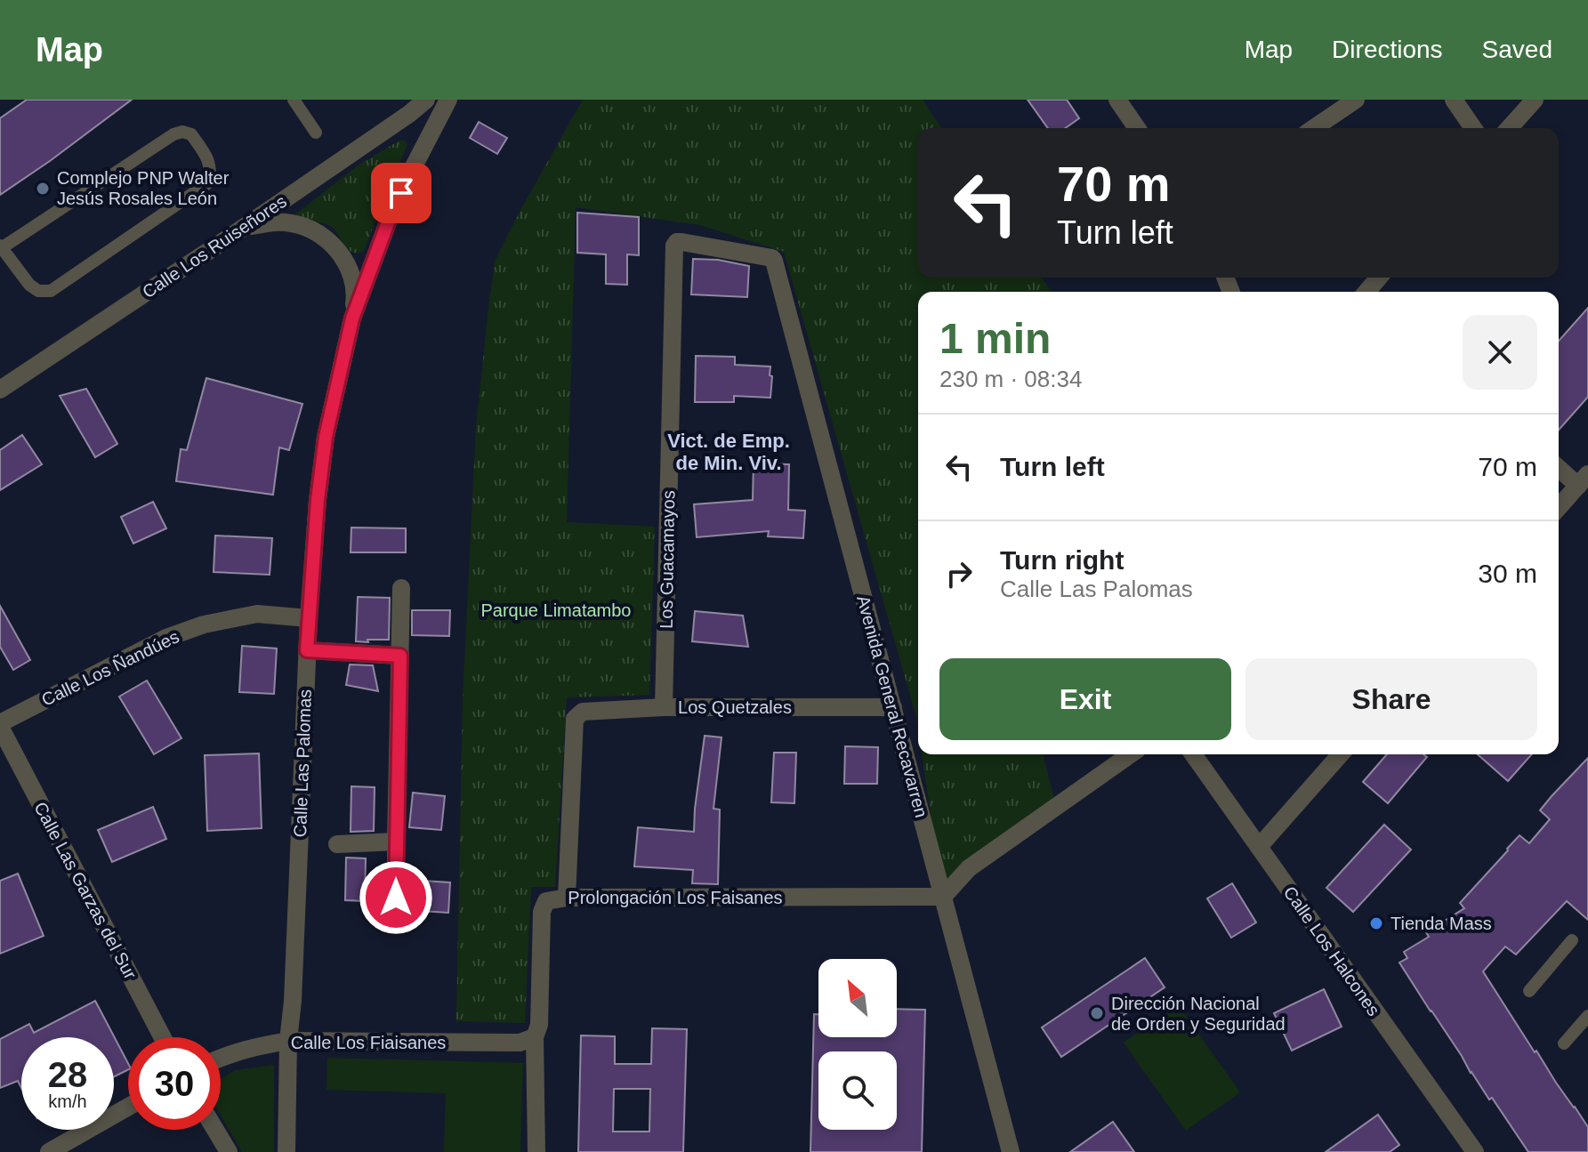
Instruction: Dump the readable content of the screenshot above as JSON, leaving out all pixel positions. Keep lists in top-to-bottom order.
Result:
{
  "streets": {
    "street": [
      "Calle Los Ruiseñores",
      "Los Guacamayos",
      "Calle Los Ñandúes",
      "Avenida General Recavarren",
      "Los Quetzales",
      "Calle Las Palomas",
      "Calle Las Garzas del Sur",
      "Prolongación Los Faisanes",
      "Calle Los Halcones",
      "Calle Los Fiaisanes"
    ]
  },
  "crossings": [
    ["Los Guacamayos", "Avenida General Recavarren"],
    ["Los Guacamayos", "Los Quetzales"],
    ["Calle Los Ñandúes", "Calle Las Palomas"],
    ["Calle Los Ñandúes", "Calle Las Garzas del Sur"],
    ["Avenida General Recavarren", "Los Quetzales"],
    ["Avenida General Recavarren", "Prolongación Los Faisanes"],
    ["Los Quetzales", "Prolongación Los Faisanes"],
    ["Calle Las Palomas", "Calle Los Fiaisanes"],
    ["Prolongación Los Faisanes", "Calle Los Fiaisanes"]
  ],
  "districts": ["Vict. de Emp. de Min. Viv."],
  "parks": ["Parque Limatambo"],
  "places": ["Complejo PNP Walter Jesús Rosales León", "Tienda Mass", "Dirección Nacional de Orden y Seguridad"],
  "north": "top left",
  "page": {
    "header": "Map",
    "nav": ["Map", "Directions", "Saved"],
    "turn": ["70 m", "Turn left"],
    "heading": ["1 min", "230 m · 08:34"],
    "list": [
      {
        "name": "Turn left",
        "value": "70 m"
      },
      {
        "name": "Turn right",
        "note": "Calle Las Palomas",
        "value": "30 m"
      }
    ],
    "buttons": ["Exit", "Share"],
    "speed": "28 km/h",
    "limit": "30"
  }
}
